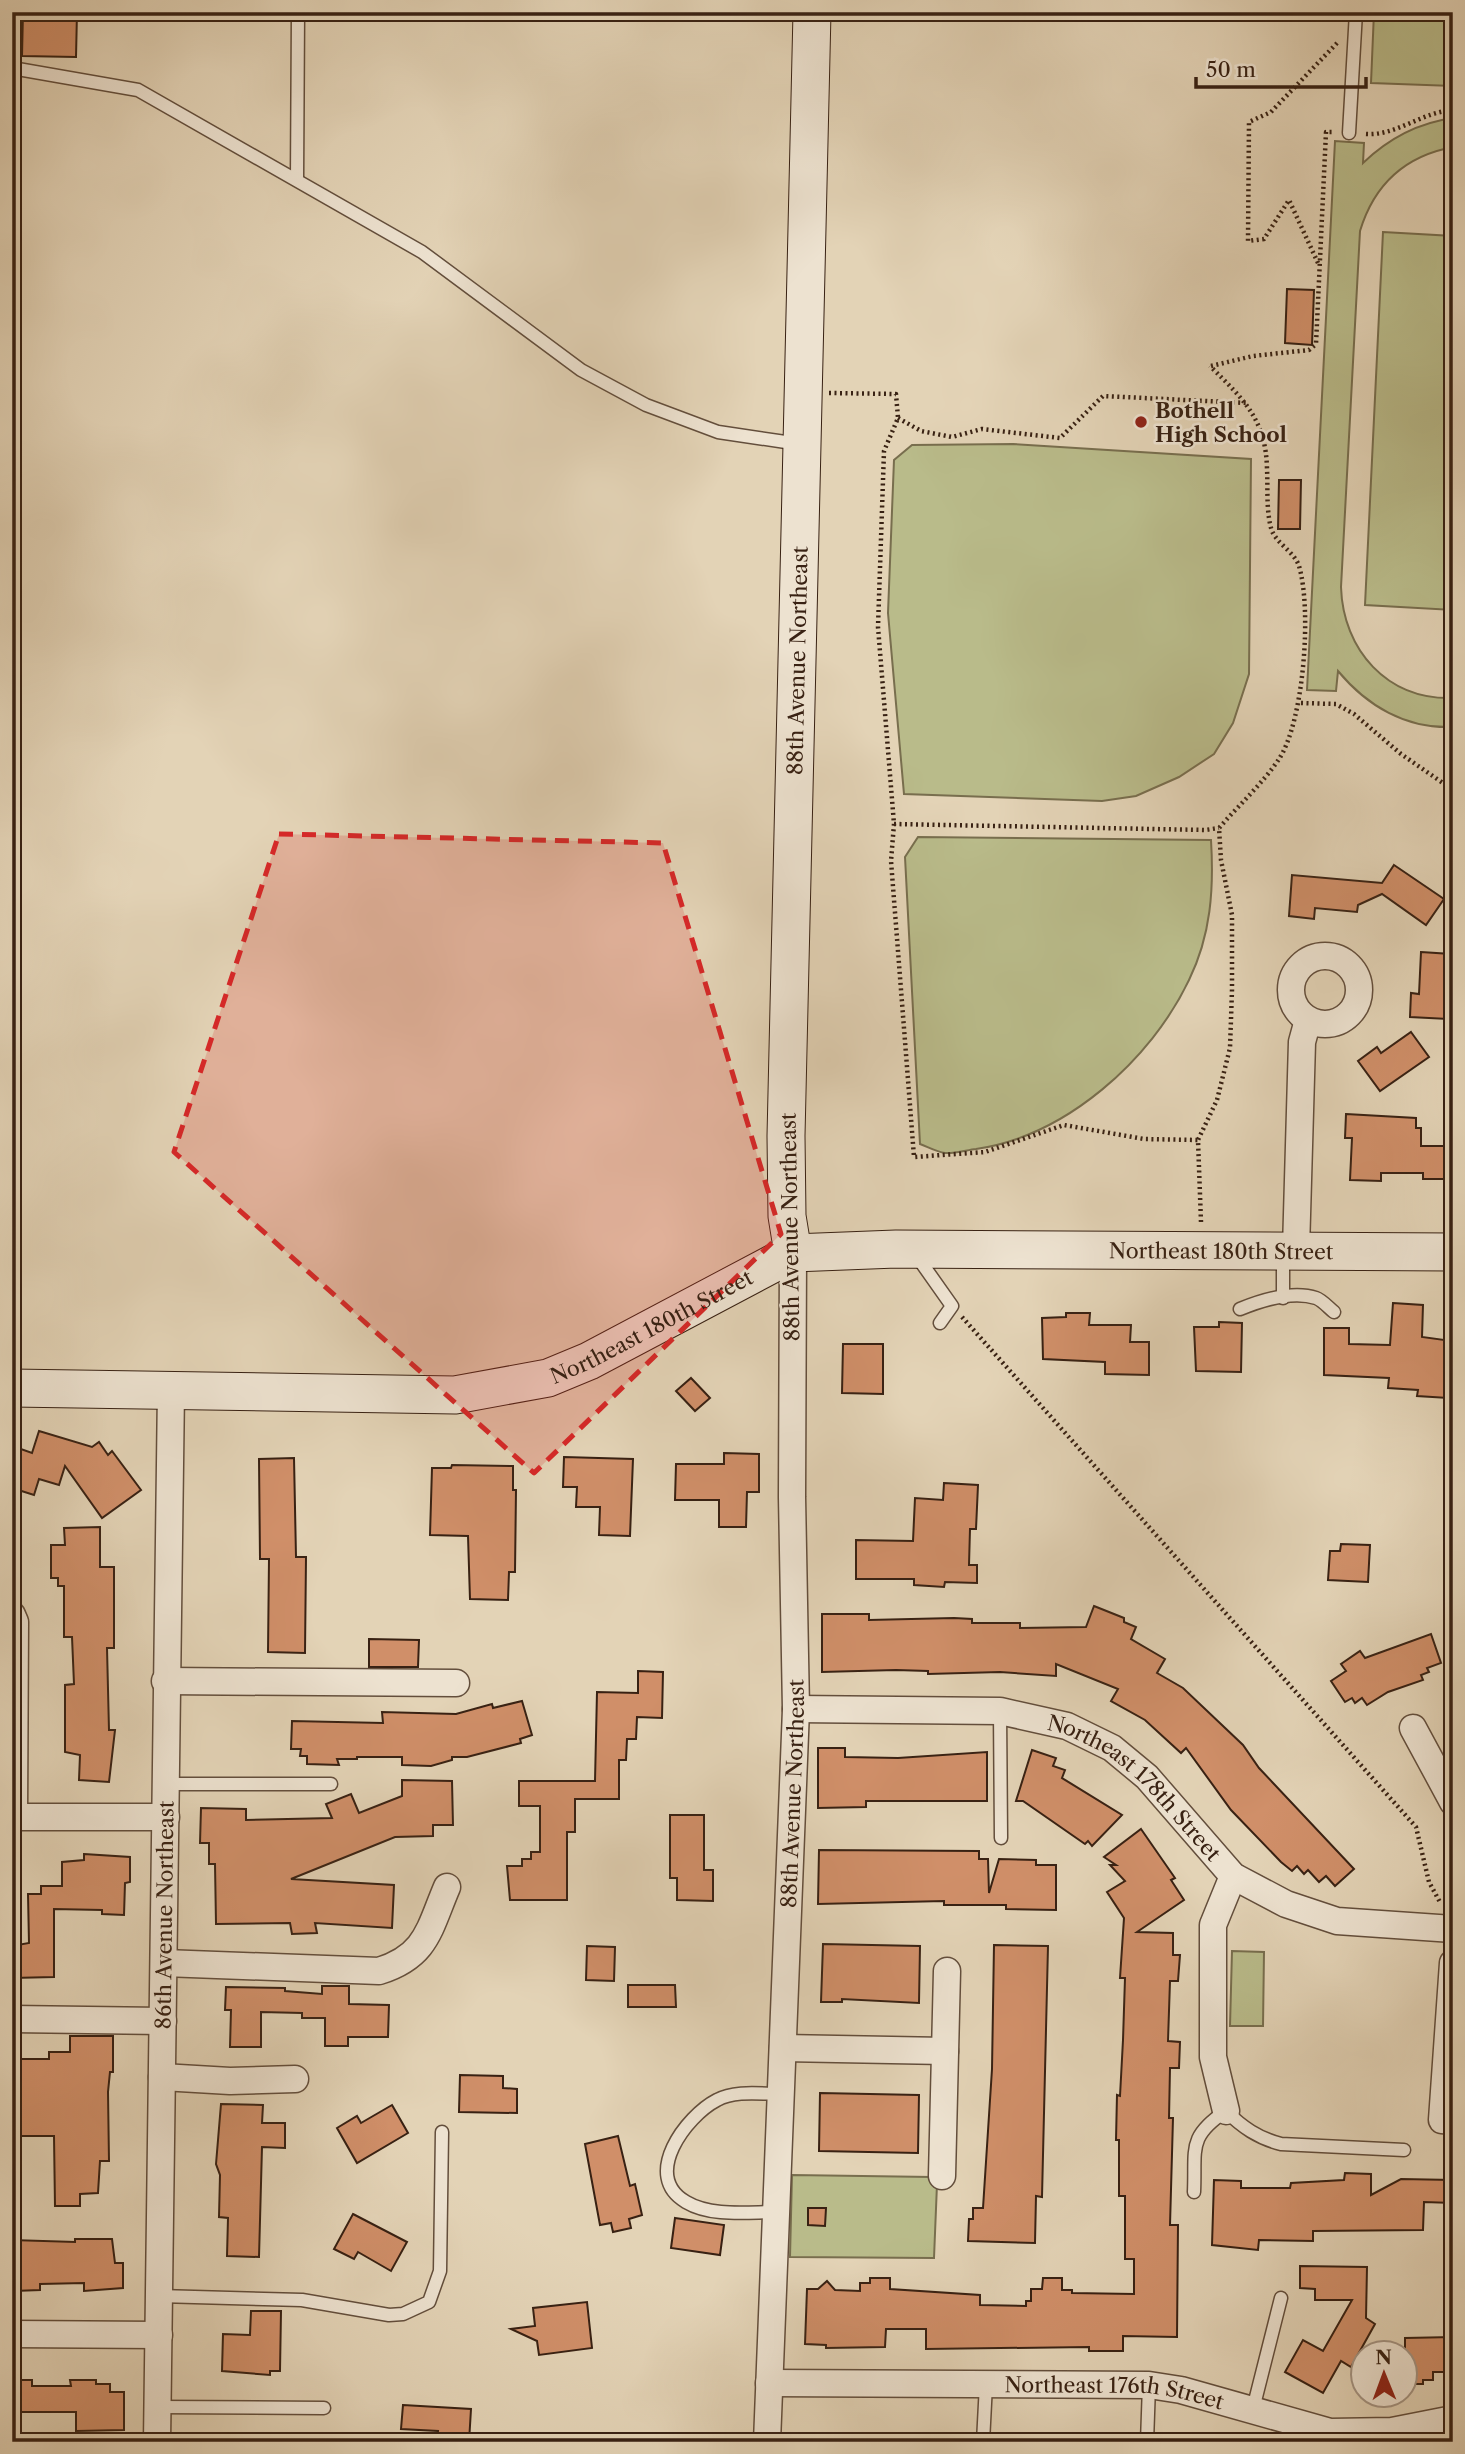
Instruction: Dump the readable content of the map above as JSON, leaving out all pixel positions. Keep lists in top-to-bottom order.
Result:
{
  "streets": {
    "street": [
      "88th Avenue Northeast",
      "Northeast 180th Street",
      "Northeast 178th Street",
      "86th Avenue Northeast",
      "Northeast 176th Street"
    ]
  },
  "crossings": [
    ["88th Avenue Northeast", "Northeast 180th Street"],
    ["88th Avenue Northeast", "Northeast 178th Street"],
    ["88th Avenue Northeast", "Northeast 176th Street"],
    ["Northeast 180th Street", "86th Avenue Northeast"]
  ],
  "places": ["Bothell High School"],
  "scale_bar": "50 m",
  "north": "top"
}
